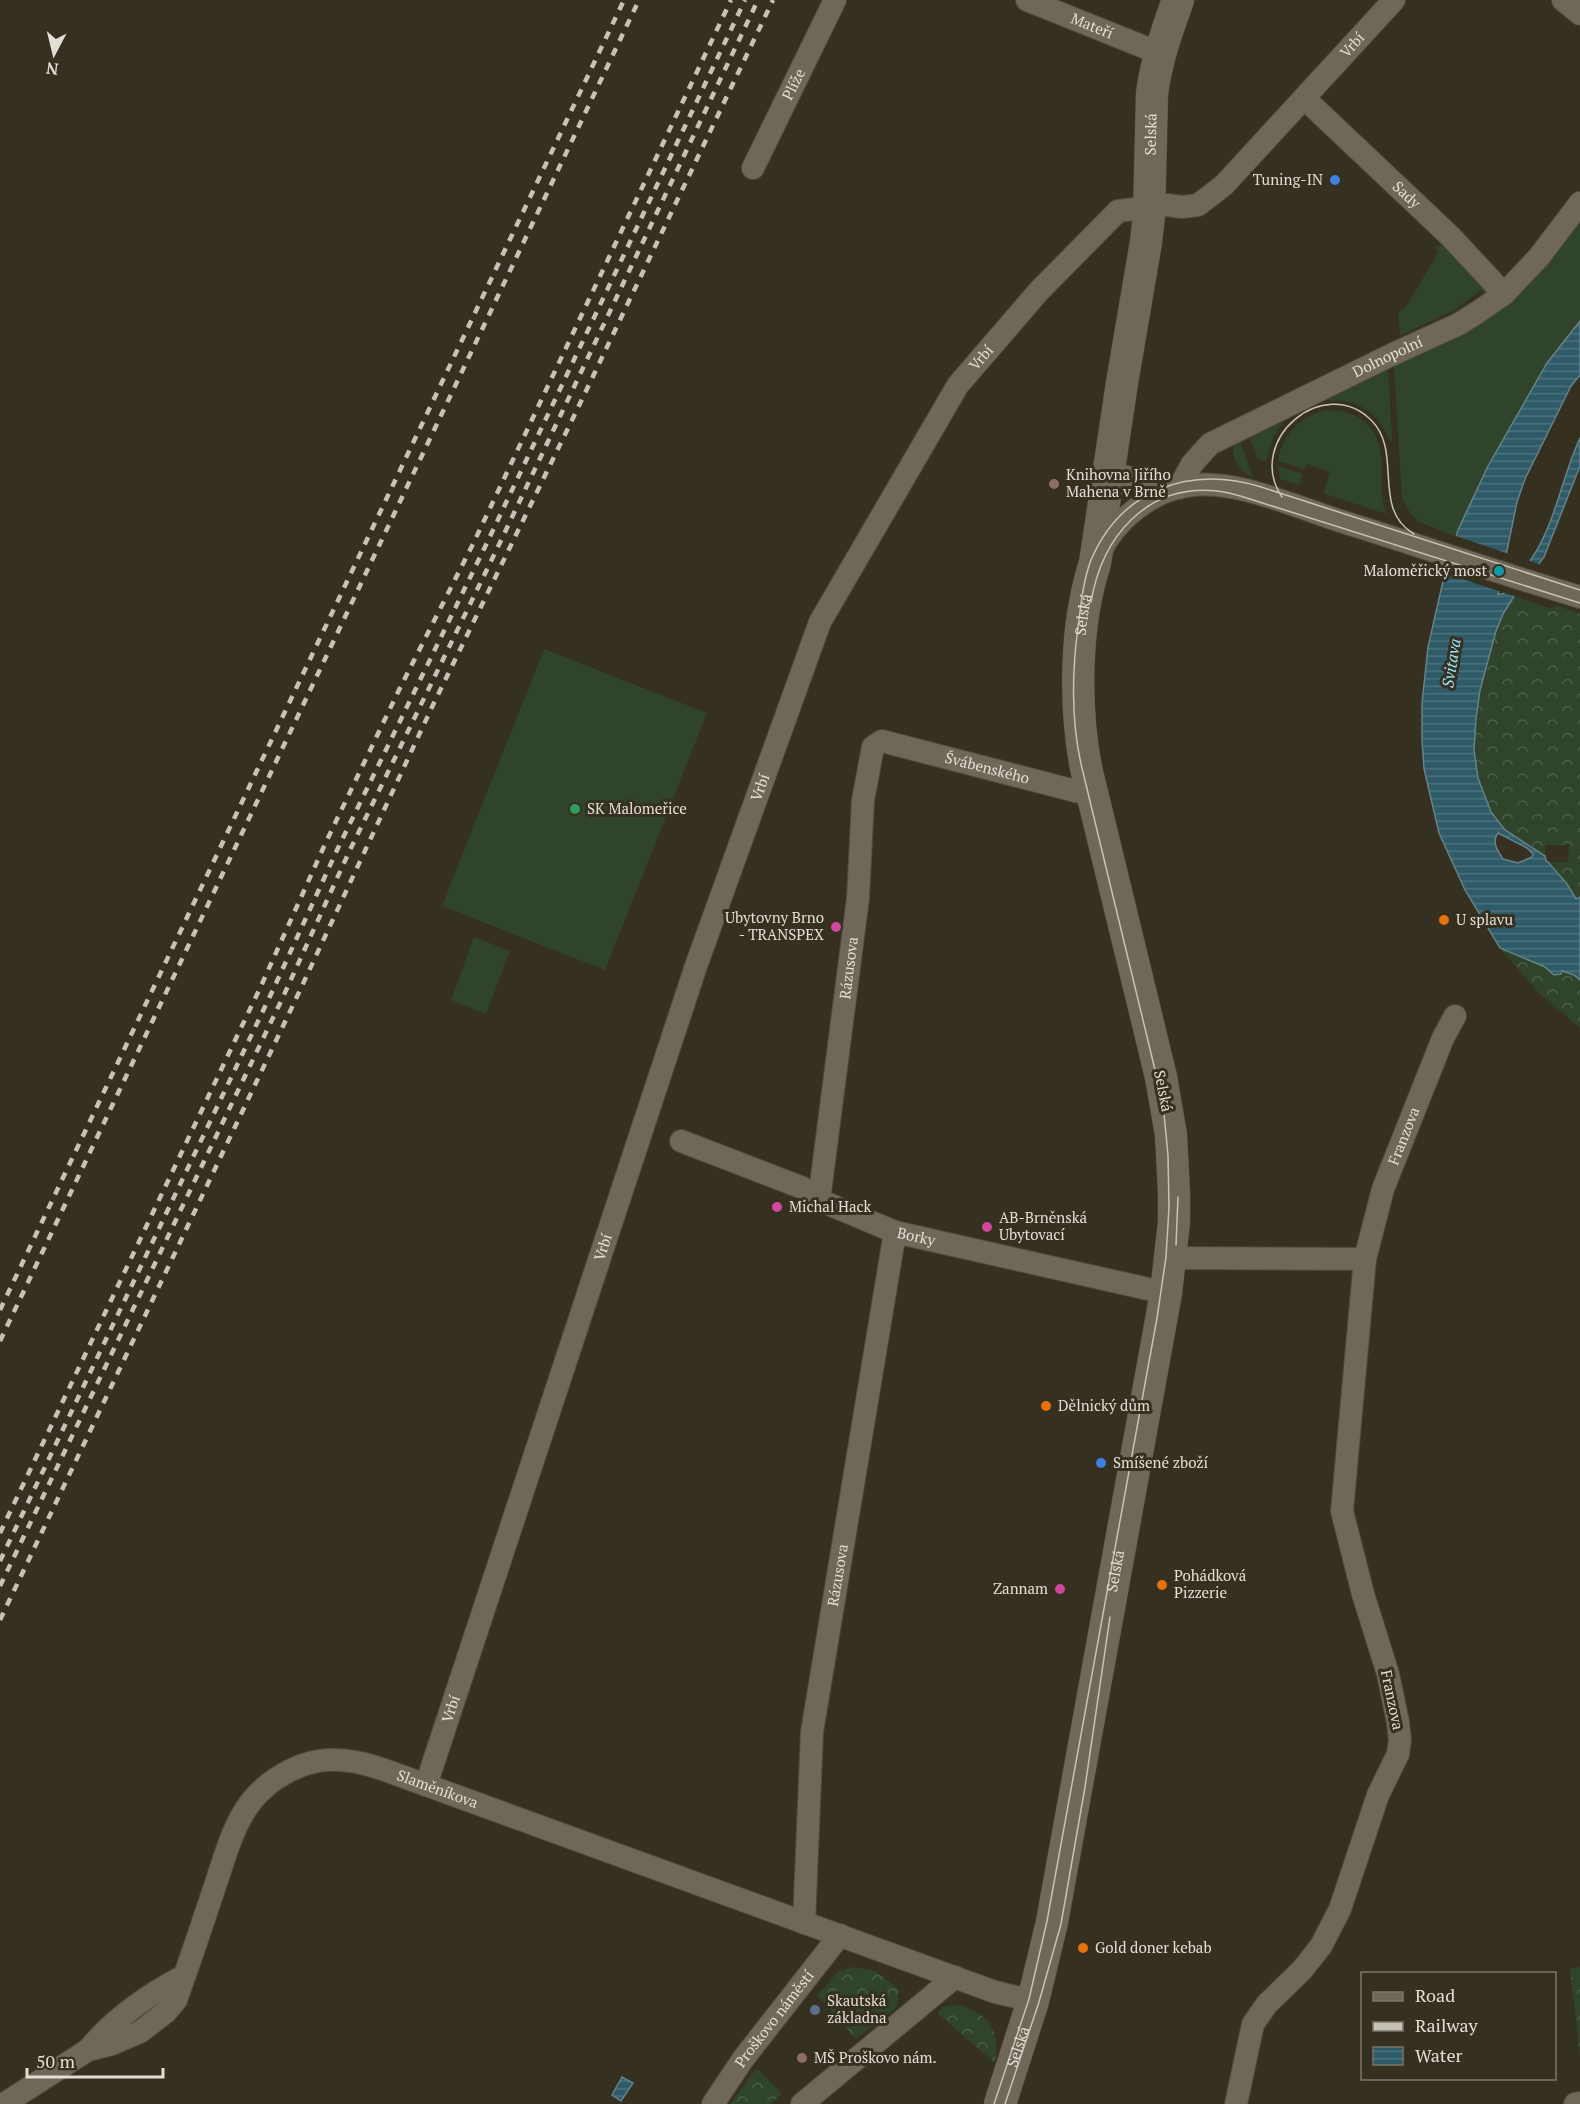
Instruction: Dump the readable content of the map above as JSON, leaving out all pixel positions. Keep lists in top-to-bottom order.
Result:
{
  "streets": {
    "main road": ["Selská"],
    "street": [
      "Mateří",
      "Vrbí",
      "Plíže",
      "Sady",
      "Dolnopolní",
      "Švábenského",
      "Rázusova",
      "Franzova",
      "Borky",
      "Slaměníkova",
      "Proškovo náměstí"
    ]
  },
  "crossings": [
    ["Mateří", "Selská"],
    ["Vrbí", "Selská"],
    ["Vrbí", "Sady"],
    ["Vrbí", "Slaměníkova"],
    ["Selská", "Švábenského"],
    ["Selská", "Borky"],
    ["Sady", "Dolnopolní"],
    ["Švábenského", "Rázusova"],
    ["Rázusova", "Borky"],
    ["Rázusova", "Slaměníkova"]
  ],
  "water": ["Svitava"],
  "places": [
    "Tuning-IN",
    "Knihovna Jiřího Mahena v Brně",
    "Maloměřický most",
    "SK Malomeřice",
    "U splavu",
    "Ubytovny Brno - TRANSPEX",
    "Michal Hack",
    "AB-Brněnská Ubytovací",
    "Dělnický dům",
    "Smíšené zboží",
    "Pohádková Pizzerie",
    "Zannam",
    "Gold doner kebab",
    "Skautská základna",
    "MŠ Proškovo nám."
  ],
  "legend": ["Road", "Railway", "Water"],
  "scale_bar": "50 m",
  "north": "bottom"
}
